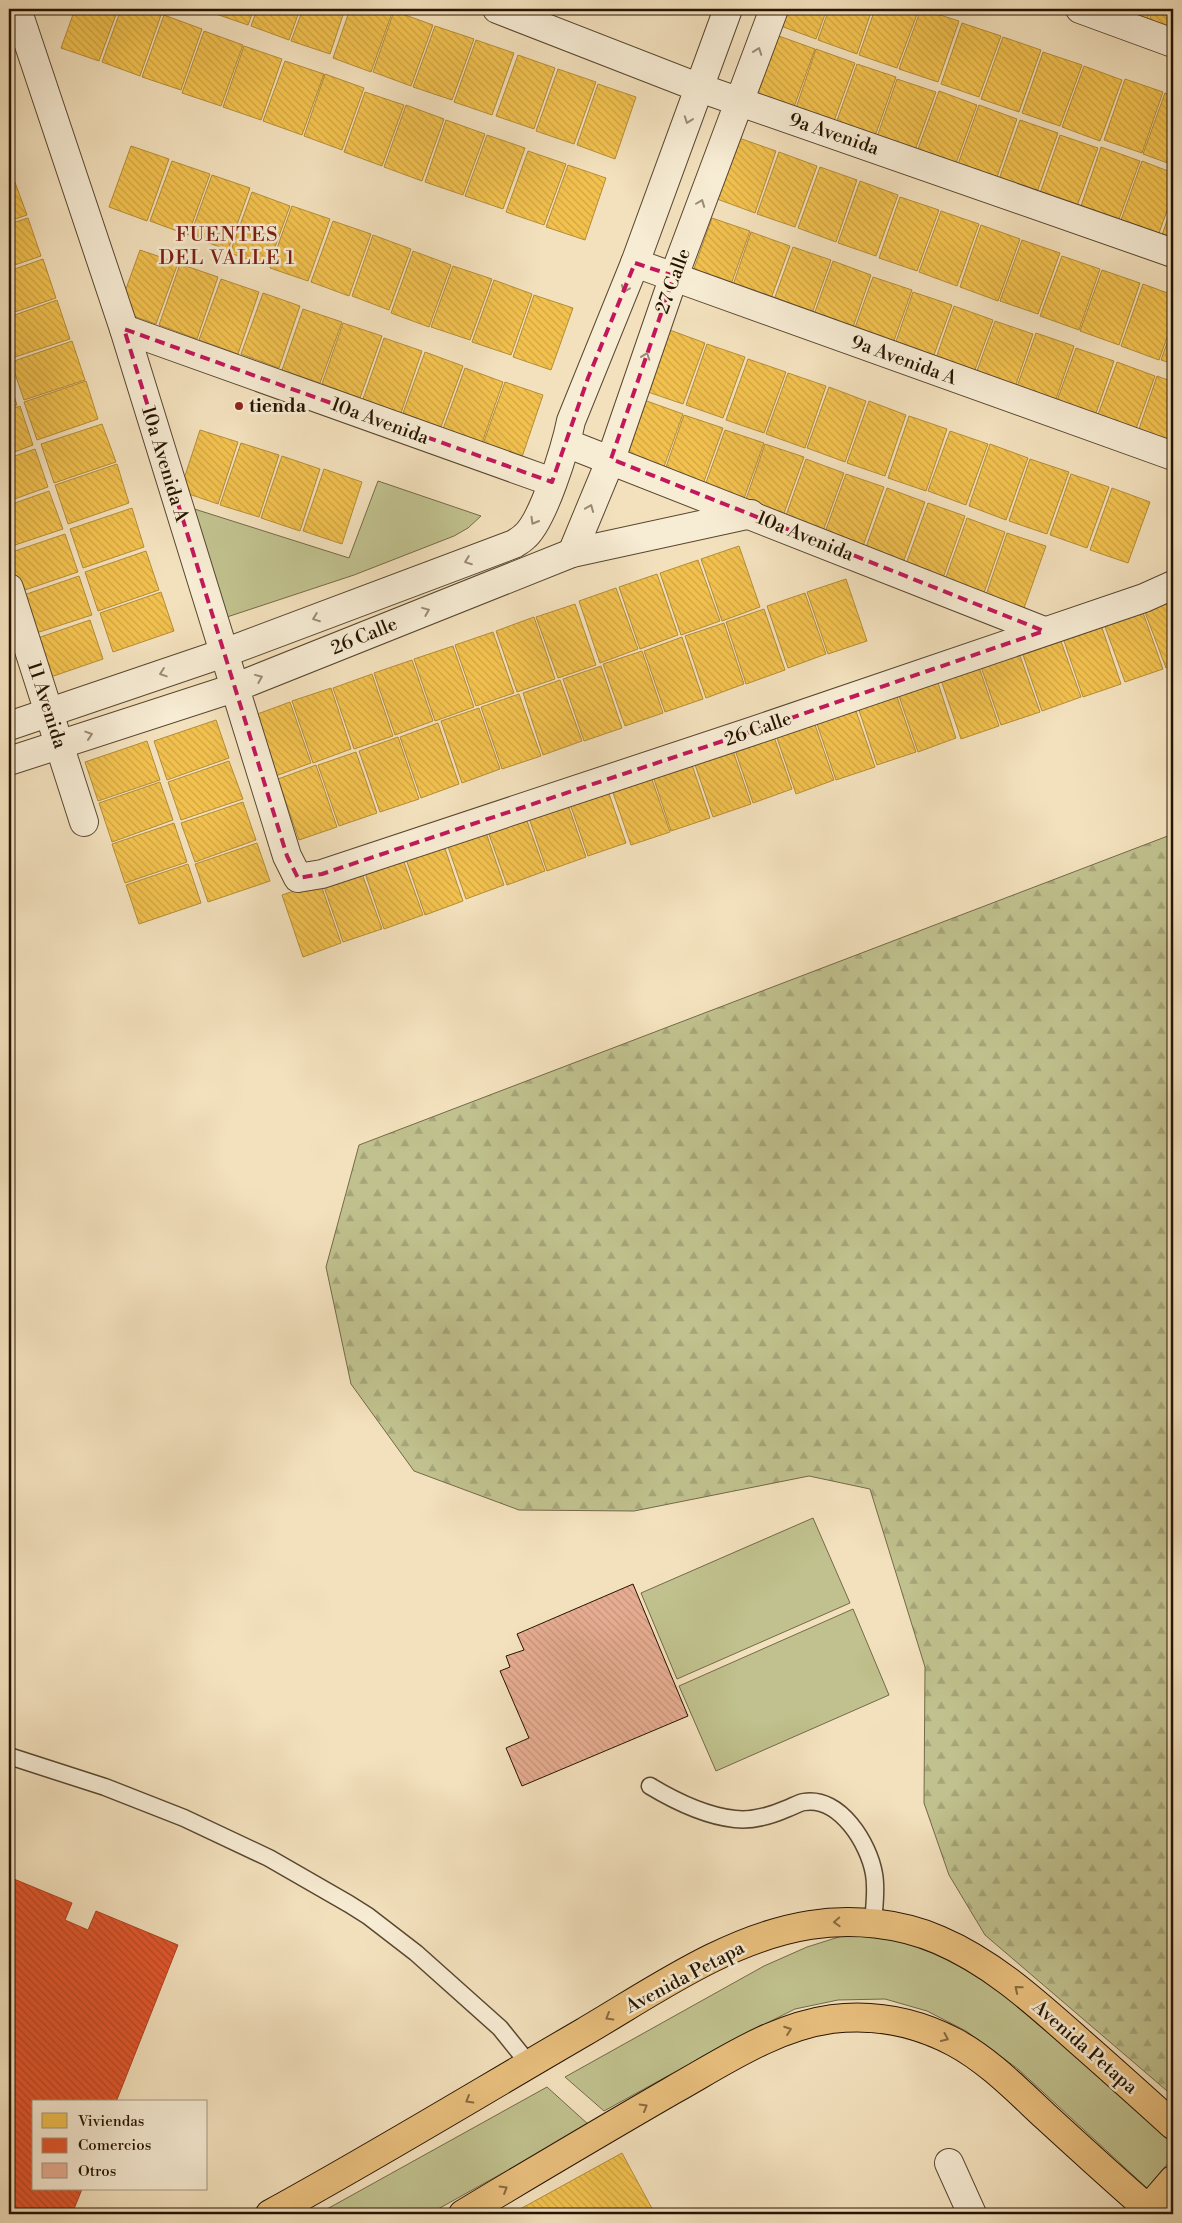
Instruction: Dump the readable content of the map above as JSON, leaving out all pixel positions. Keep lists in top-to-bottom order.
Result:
{
  "streets": {
    "main road": ["Avenida Petapa"],
    "street": [
      "9a Avenida",
      "27 Calle",
      "9a Avenida A",
      "10a Avenida",
      "10a Avenida A",
      "26 Calle",
      "11 Avenida"
    ]
  },
  "crossings": [
    ["9a Avenida", "27 Calle"],
    ["27 Calle", "9a Avenida A"],
    ["27 Calle", "10a Avenida"],
    ["27 Calle", "26 Calle"],
    ["10a Avenida", "10a Avenida A"],
    ["10a Avenida", "26 Calle"],
    ["10a Avenida A", "26 Calle"],
    ["26 Calle", "11 Avenida"]
  ],
  "one_way": ["Avenida Petapa"],
  "districts": ["FUENTES DEL VALLE 1"],
  "places": ["tienda"],
  "legend": ["Viviendas", "Comercios", "Otros"]
}
